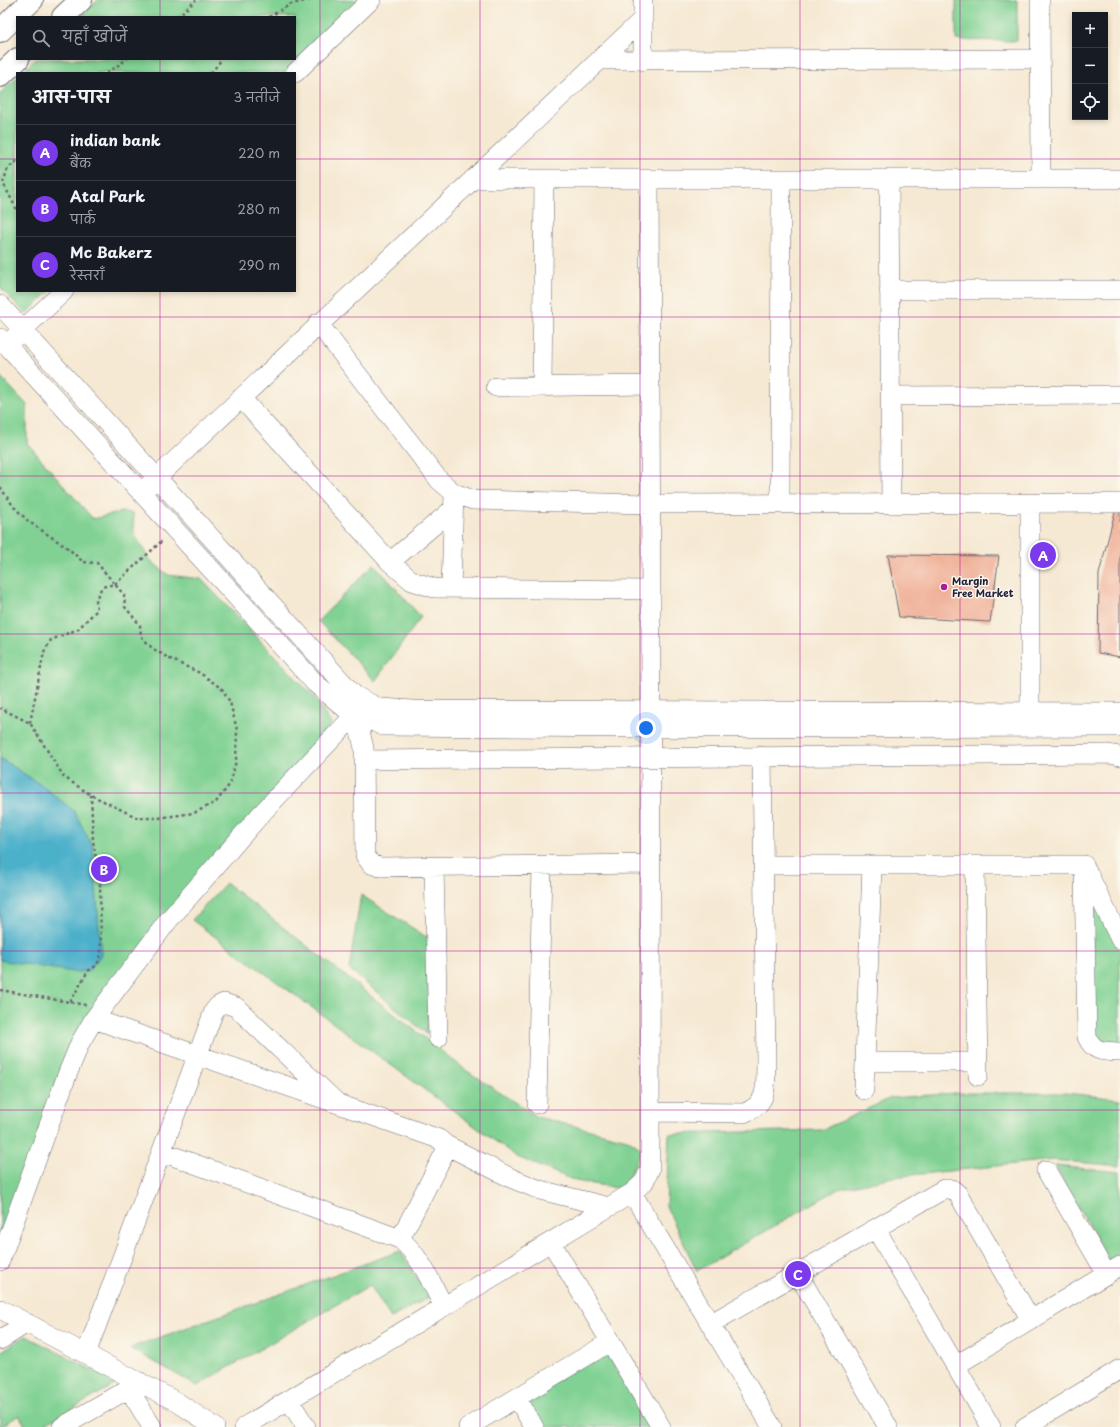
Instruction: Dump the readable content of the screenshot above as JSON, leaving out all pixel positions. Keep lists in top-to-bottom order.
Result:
{
  "places": ["Margin Free Market"],
  "page": {
    "map_buttons": ["+", "−"],
    "search": "यहाँ खोजें",
    "heading": ["आस-पास", "3 नतीजे"],
    "list": [
      {
        "mark": "A",
        "name": "indian bank",
        "note": "बैंक",
        "value": "220 m"
      },
      {
        "mark": "B",
        "name": "Atal Park",
        "note": "पार्क",
        "value": "280 m"
      },
      {
        "mark": "C",
        "name": "Mc Bakerz",
        "note": "रेस्तराँ",
        "value": "290 m"
      }
    ],
    "pins": ["A", "B", "C"]
  }
}
